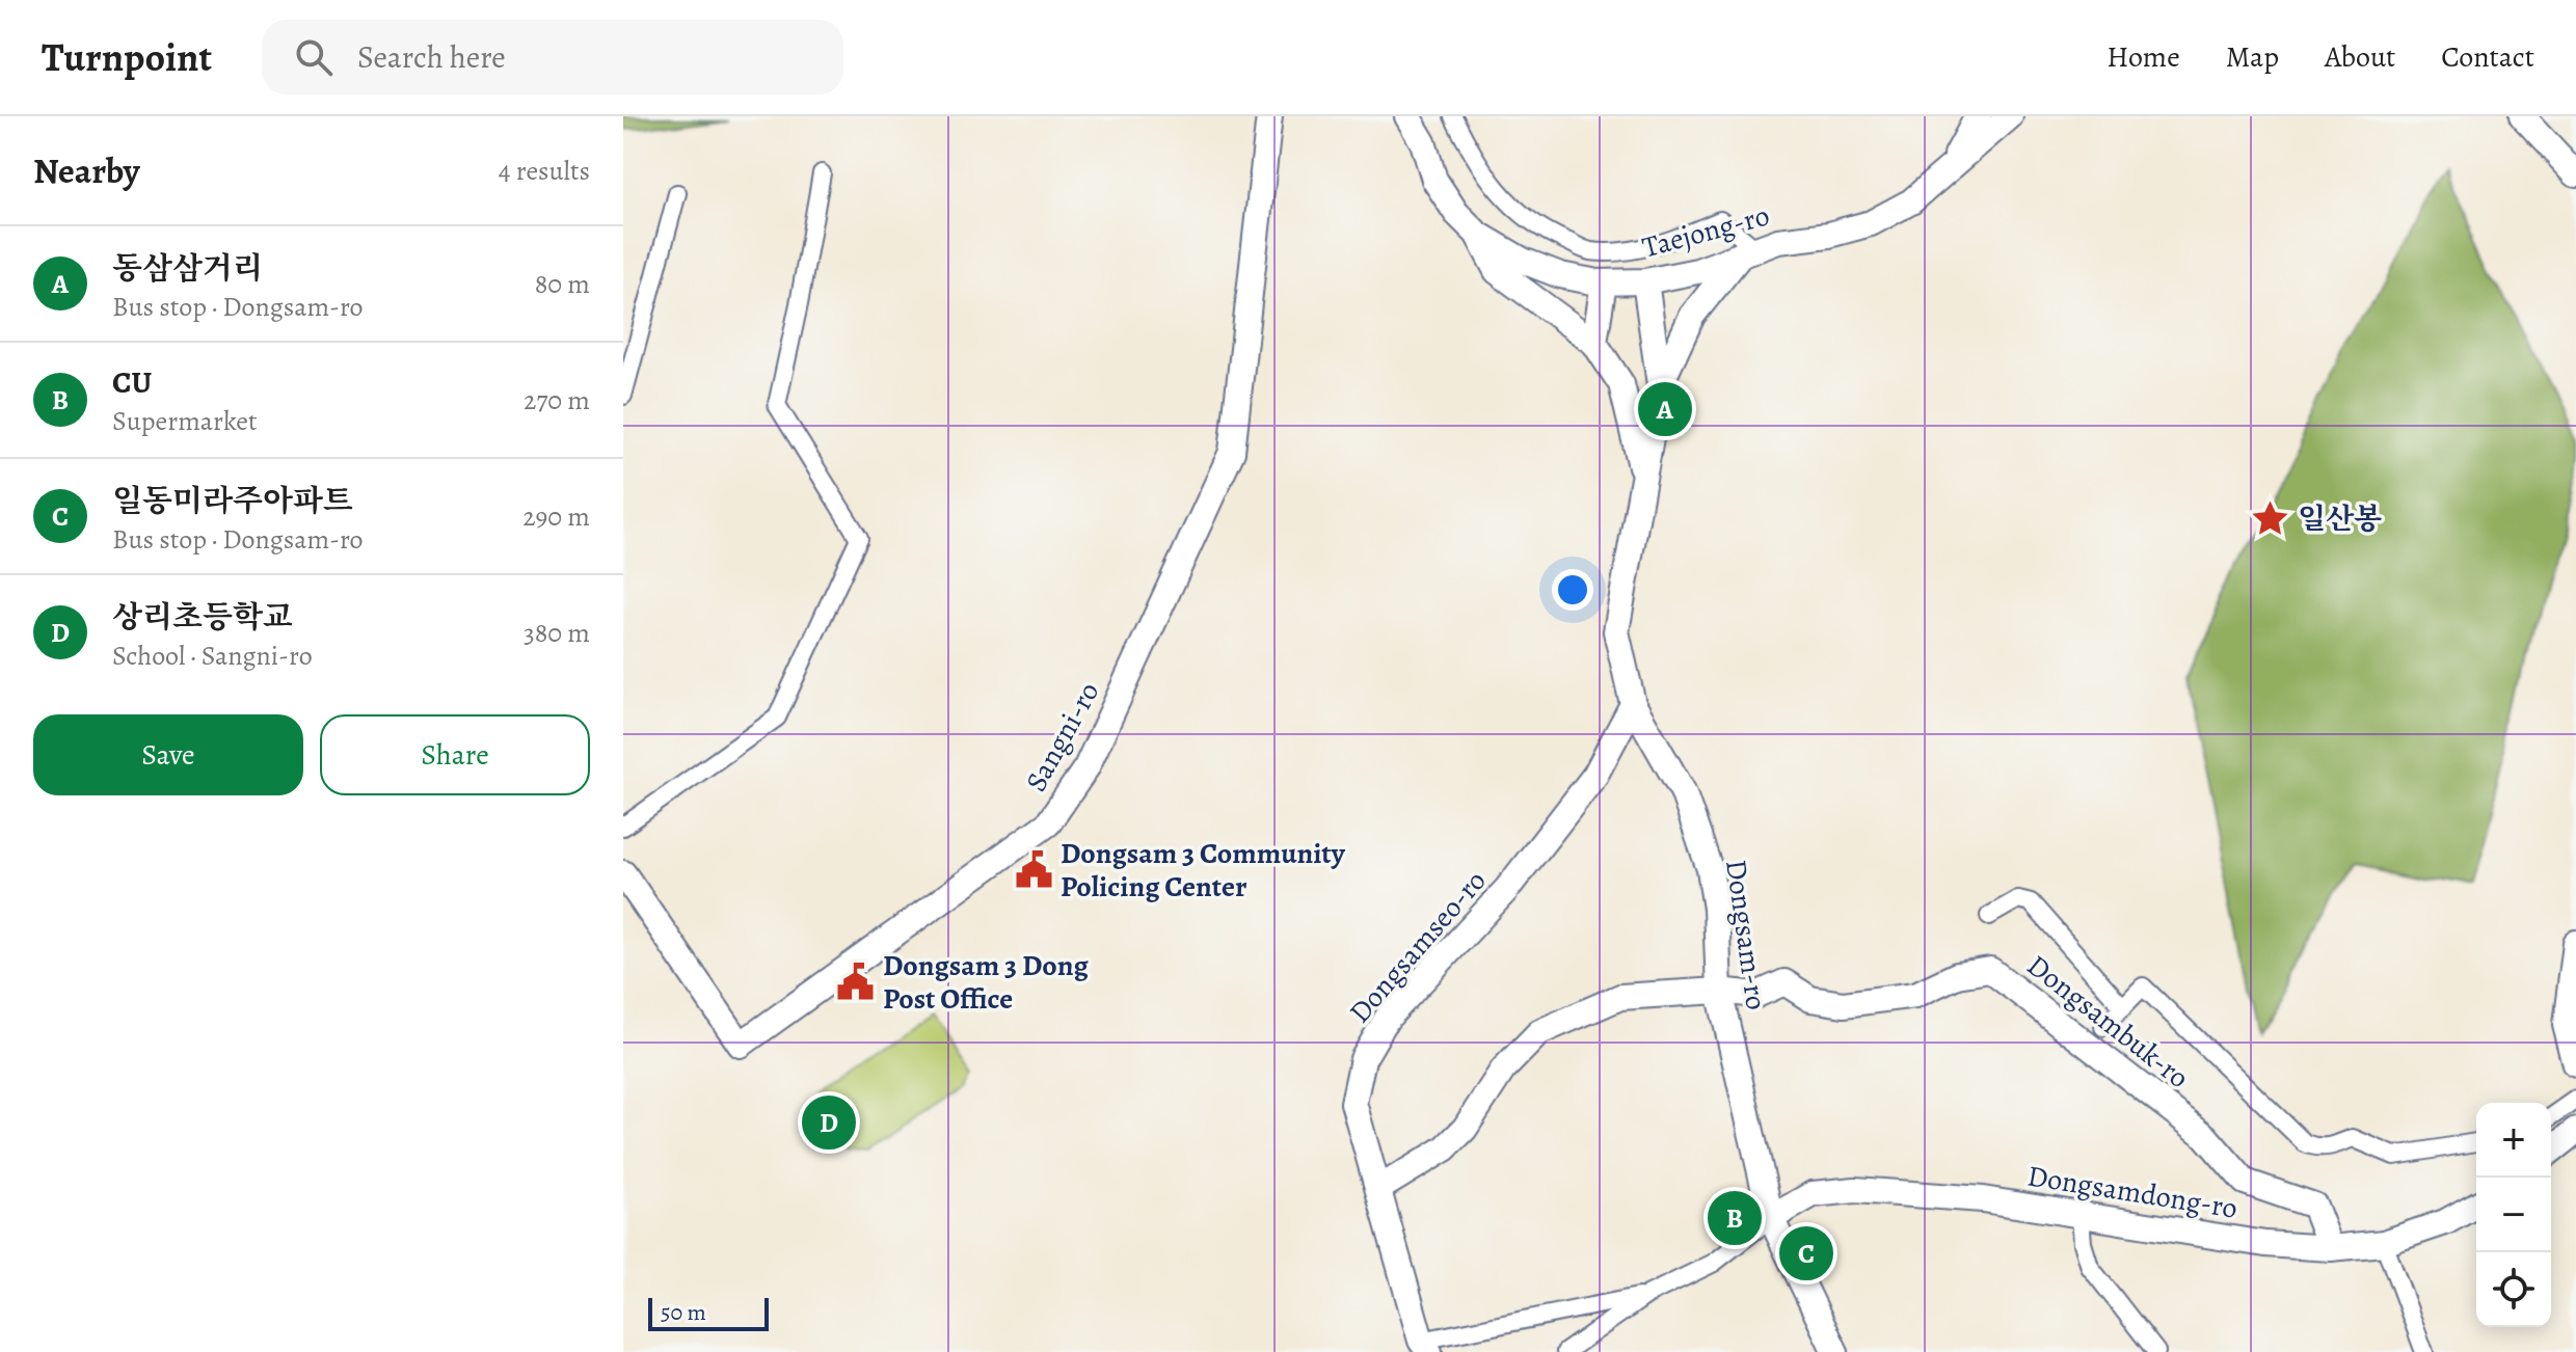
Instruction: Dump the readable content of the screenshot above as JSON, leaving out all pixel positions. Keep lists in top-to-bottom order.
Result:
{
  "streets": {
    "street": [
      "Taejong-ro",
      "Sangni-ro",
      "Dongsam-ro",
      "Dongsamseo-ro",
      "Dongsambuk-ro",
      "Dongsamdong-ro"
    ]
  },
  "crossings": [
    ["Taejong-ro", "Dongsam-ro"],
    ["Dongsam-ro", "Dongsamseo-ro"],
    ["Dongsam-ro", "Dongsambuk-ro"],
    ["Dongsam-ro", "Dongsamdong-ro"],
    ["Dongsamseo-ro", "Dongsambuk-ro"],
    ["Dongsambuk-ro", "Dongsamdong-ro"]
  ],
  "places": {
    "place": ["일산봉"],
    "public building": ["Dongsam 3 Community Policing Center", "Dongsam 3 Dong Post Office"]
  },
  "scale_bar": "50 m",
  "page": {
    "header": "Turnpoint",
    "search": "Search here",
    "nav": [
      "Home",
      "Map",
      "About",
      "Contact"
    ],
    "heading": ["Nearby", "4 results"],
    "list": [
      {
        "mark": "A",
        "name": "동삼삼거리",
        "note": "Bus stop · Dongsam-ro",
        "value": "80 m"
      },
      {
        "mark": "B",
        "name": "CU",
        "note": "Supermarket",
        "value": "270 m"
      },
      {
        "mark": "C",
        "name": "일동미라주아파트",
        "note": "Bus stop · Dongsam-ro",
        "value": "290 m"
      },
      {
        "mark": "D",
        "name": "상리초등학교",
        "note": "School · Sangni-ro",
        "value": "380 m"
      }
    ],
    "pins": [
      "A",
      "D",
      "B",
      "C"
    ],
    "buttons": ["Save", "Share"],
    "map_buttons": ["+", "−"],
    "scale": "50 m"
  }
}
